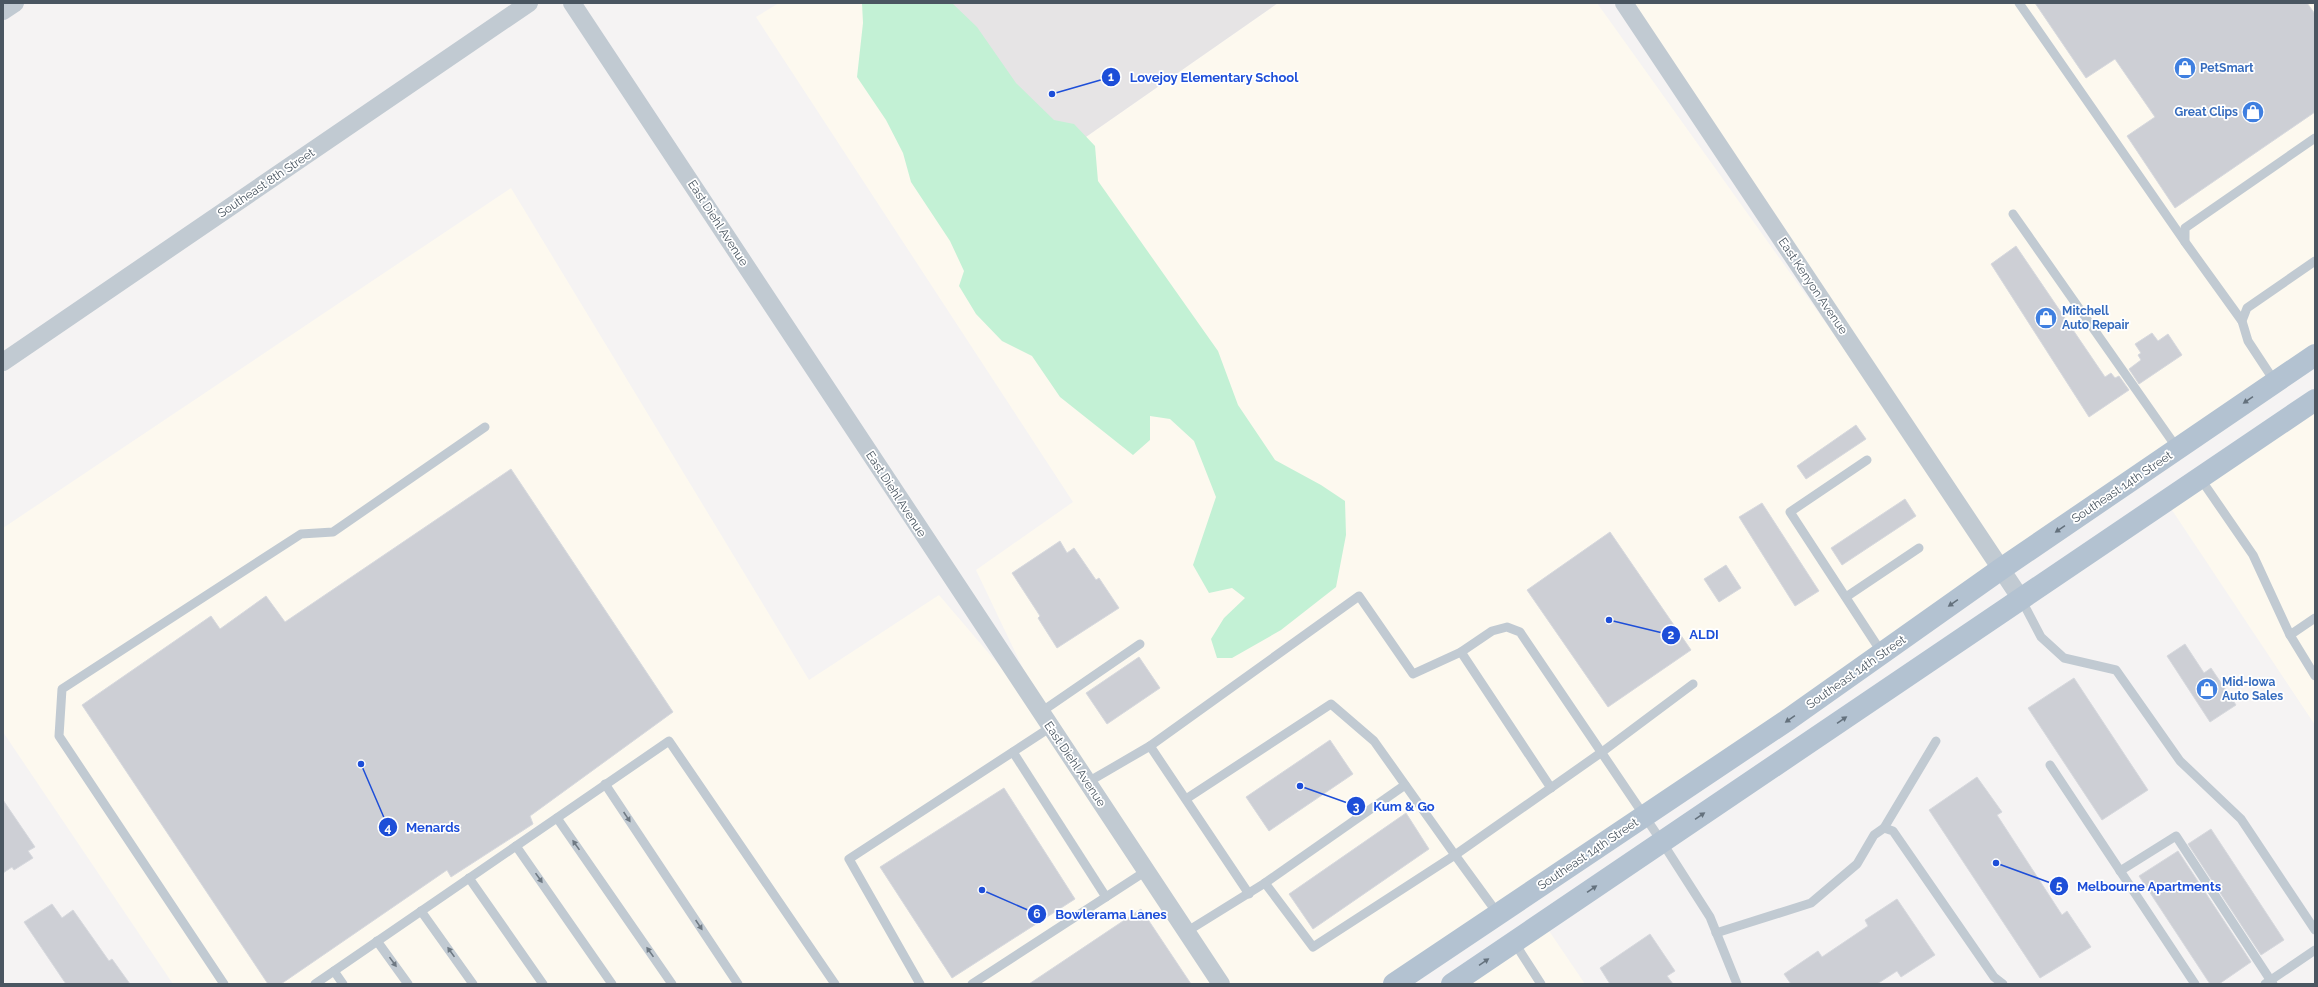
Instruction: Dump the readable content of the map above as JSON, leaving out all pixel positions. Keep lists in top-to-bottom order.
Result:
{
  "streets": {
    "main road": ["Southeast 14th Street"],
    "street": ["Southeast 8th Street", "East Diehl Avenue", "East Kenyon Avenue"]
  },
  "crossings": [
    ["East Kenyon Avenue", "Southeast 14th Street"]
  ],
  "places": {
    "shop": [
      "PetSmart",
      "Great Clips",
      "Mitchell Auto Repair",
      "Mid-Iowa Auto Sales"
    ],
    "other": [
      "Lovejoy Elementary School",
      "ALDI",
      "Menards",
      "Kum & Go",
      "Melbourne Apartments",
      "Bowlerama Lanes"
    ]
  }
}
